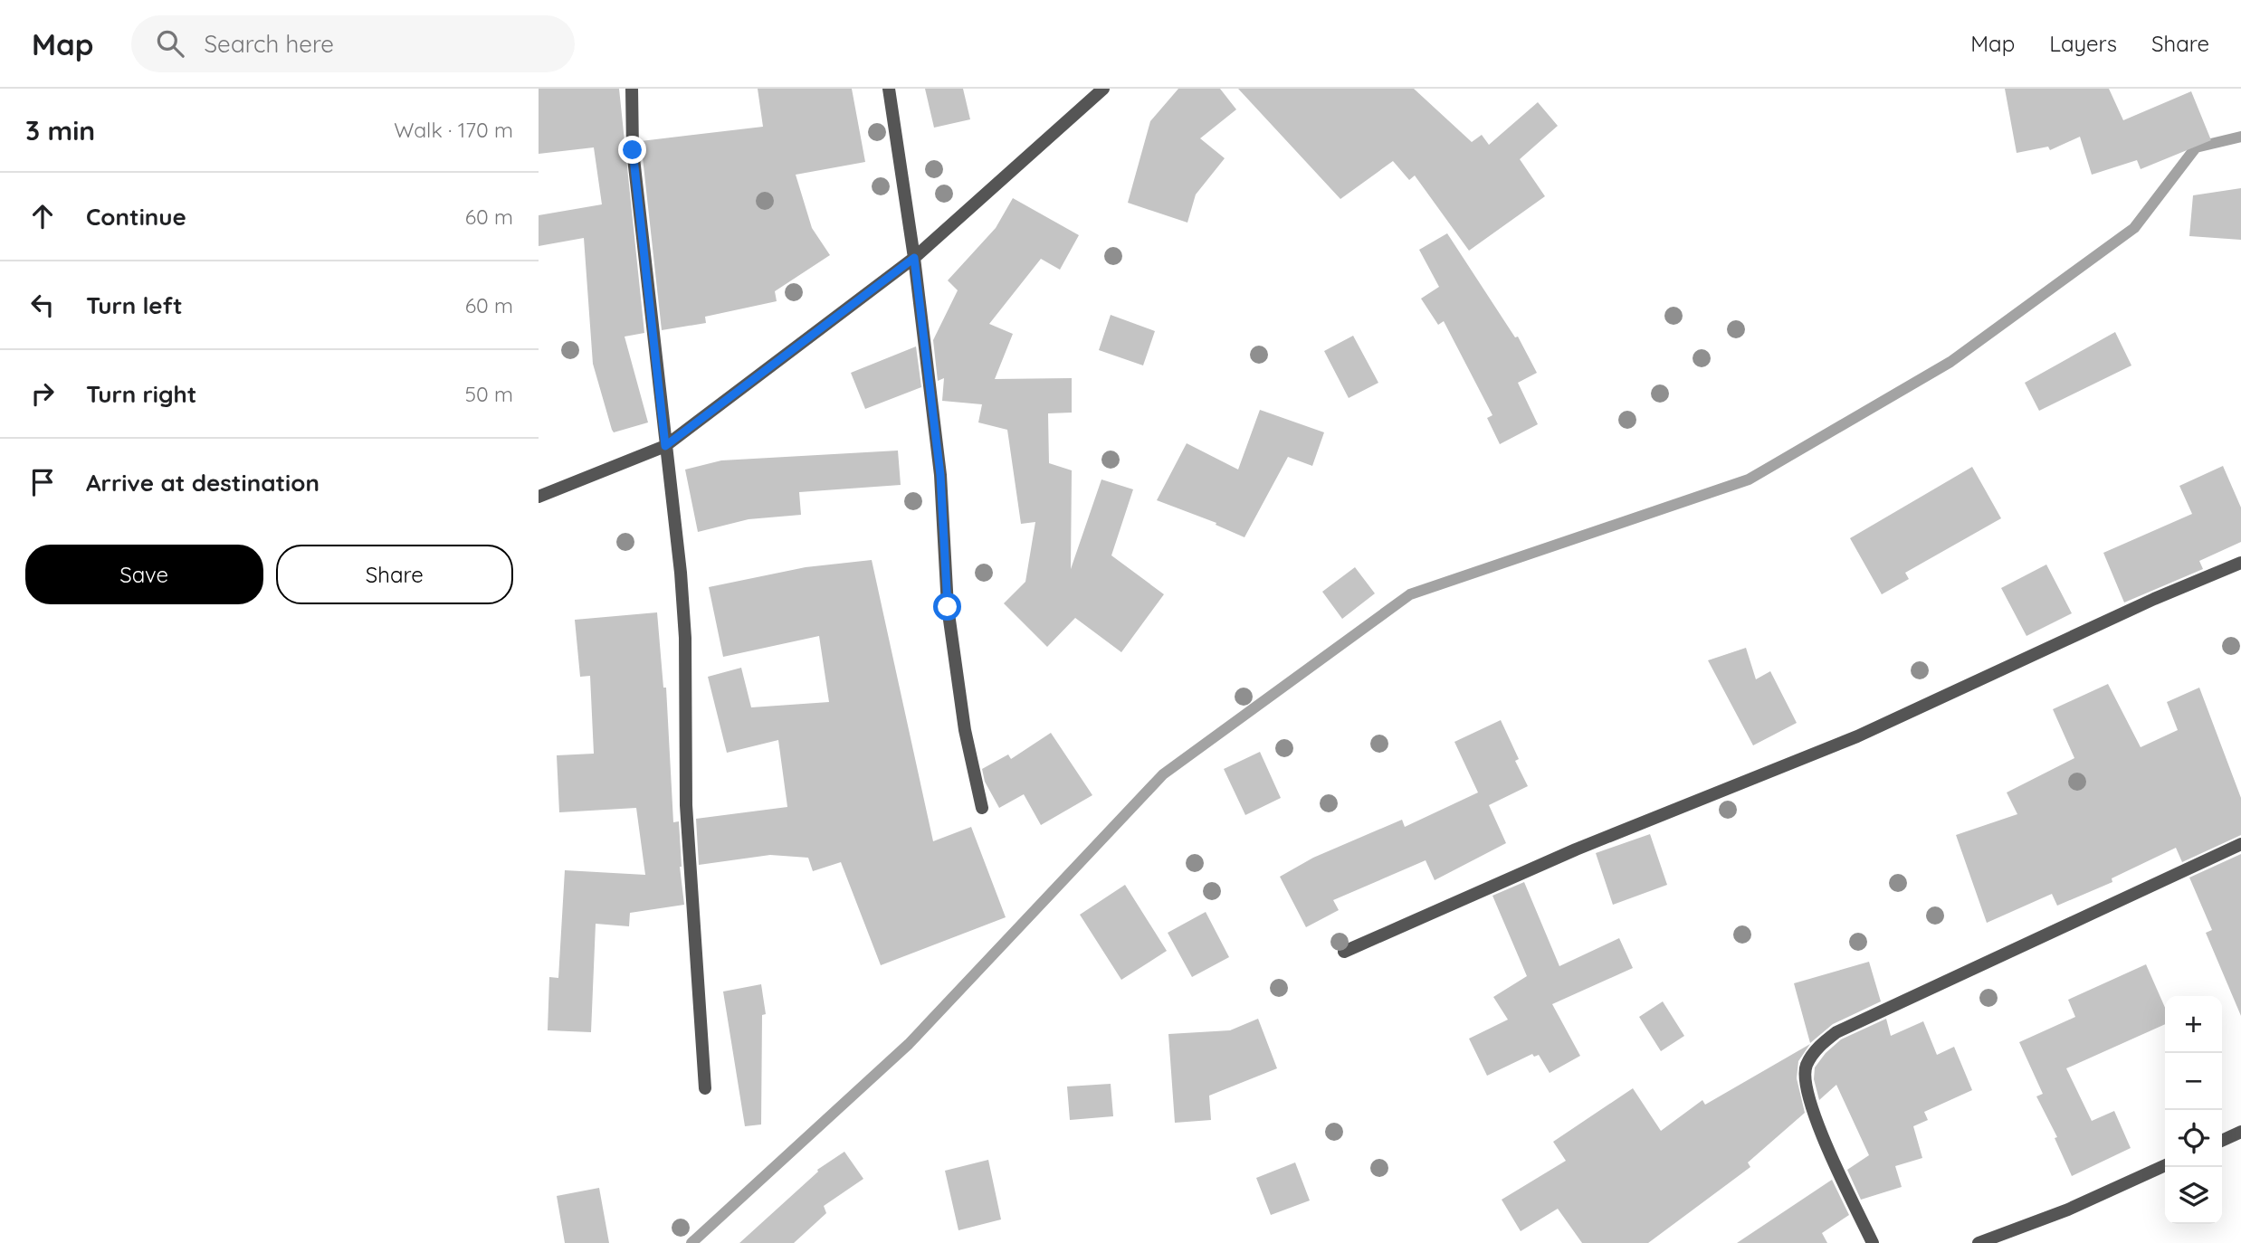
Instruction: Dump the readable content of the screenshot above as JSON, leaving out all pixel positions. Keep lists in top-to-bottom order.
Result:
{
  "page": {
    "header": "Map",
    "search": "Search here",
    "nav": ["Map", "Layers", "Share"],
    "heading": ["3 min", "Walk · 170 m"],
    "list": [
      ["Continue", "60 m"],
      ["Turn left", "60 m"],
      ["Turn right", "50 m"],
      "Arrive at destination"
    ],
    "buttons": ["Save", "Share"],
    "map_buttons": ["+", "−"]
  }
}
